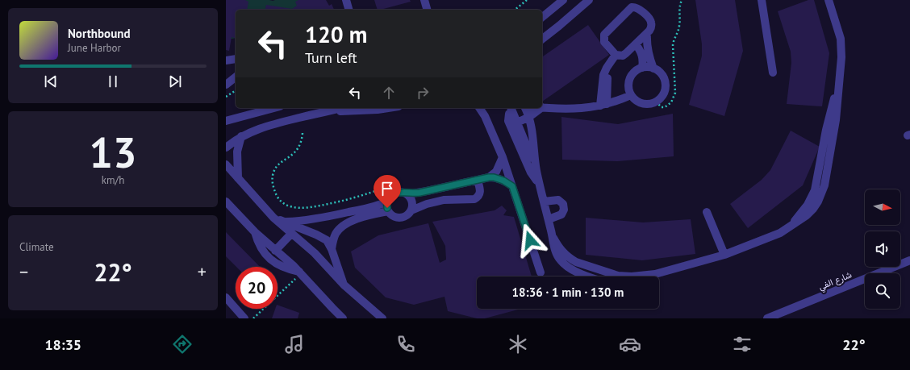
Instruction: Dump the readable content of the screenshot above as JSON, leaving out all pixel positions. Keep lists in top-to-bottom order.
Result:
{
  "streets": {
    "street": ["شارع الفي"]
  },
  "north": "right",
  "page": {
    "turn": ["120 m", "Turn left"],
    "song": ["Northbound", "June Harbor"],
    "tile": [
      ["13", "km/h"],
      "Climate"
    ],
    "heat": ["−", "22°", "+"],
    "limit": "20",
    "trip": "18:36 · 1 min · 130 m",
    "tabs": ["18:35", "22°"]
  }
}
